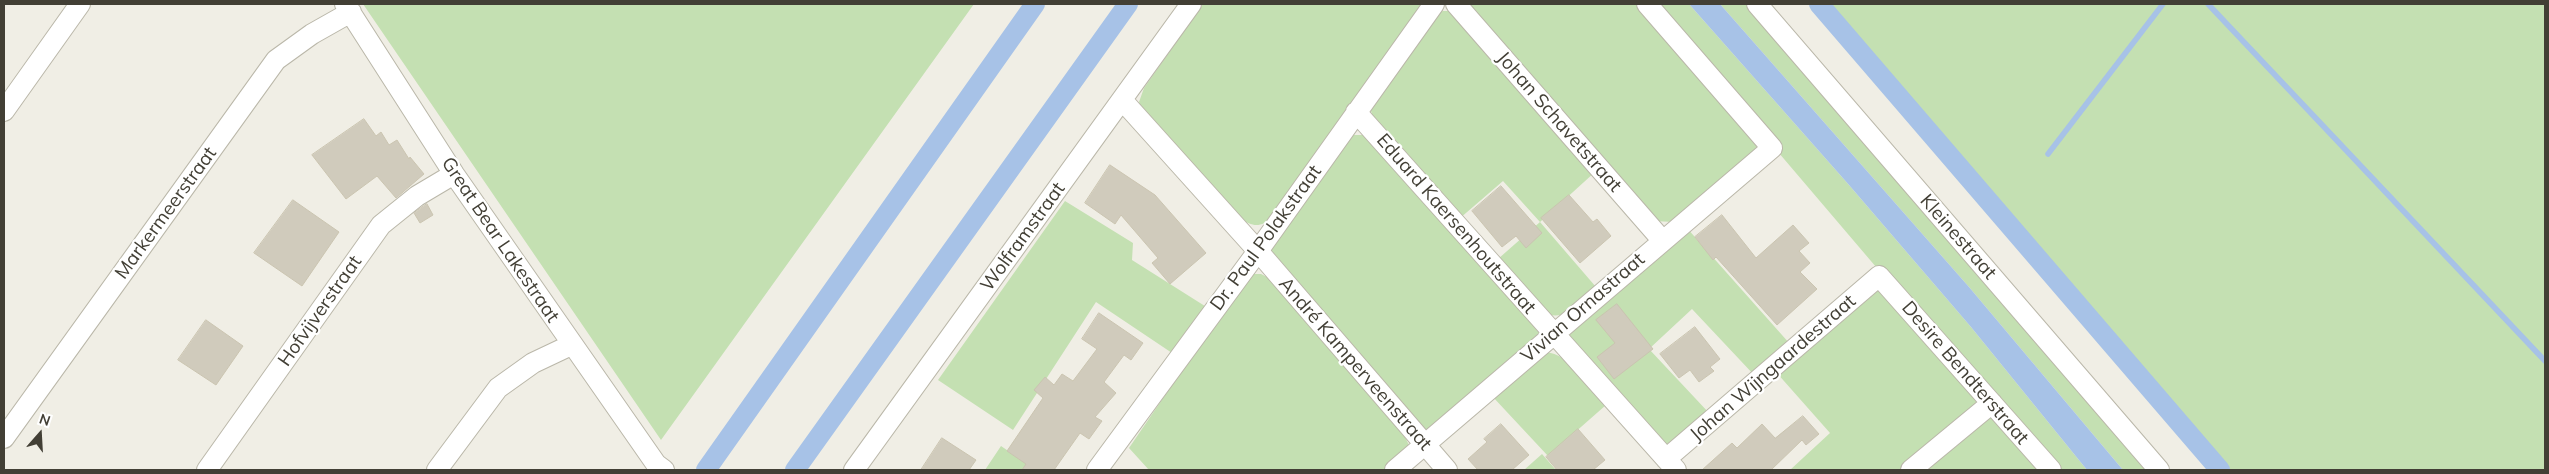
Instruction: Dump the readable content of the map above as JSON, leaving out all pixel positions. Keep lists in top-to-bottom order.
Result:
{
  "streets": {
    "street": [
      "Johan Schavetstraat",
      "Markermeerstraat",
      "Eduard Kaersenhoutstraat",
      "Wolframstraat",
      "Kleinestraat",
      "Dr. Paul Polakstraat",
      "Great Bear Lakestraat",
      "Vivian Ornastraat",
      "Hofvijverstraat",
      "André Kamperveenstraat",
      "Johan Wijngaardestraat",
      "Desire Bendterstraat"
    ]
  },
  "crossings": [
    ["Johan Schavetstraat", "Vivian Ornastraat"],
    ["Markermeerstraat", "Great Bear Lakestraat"],
    ["Eduard Kaersenhoutstraat", "Dr. Paul Polakstraat"],
    ["Eduard Kaersenhoutstraat", "Vivian Ornastraat"],
    ["Eduard Kaersenhoutstraat", "Johan Wijngaardestraat"],
    ["Wolframstraat", "André Kamperveenstraat"],
    ["Dr. Paul Polakstraat", "André Kamperveenstraat"],
    ["Great Bear Lakestraat", "Hofvijverstraat"],
    ["Vivian Ornastraat", "André Kamperveenstraat"],
    ["Johan Wijngaardestraat", "Desire Bendterstraat"]
  ],
  "north": "top"
}
